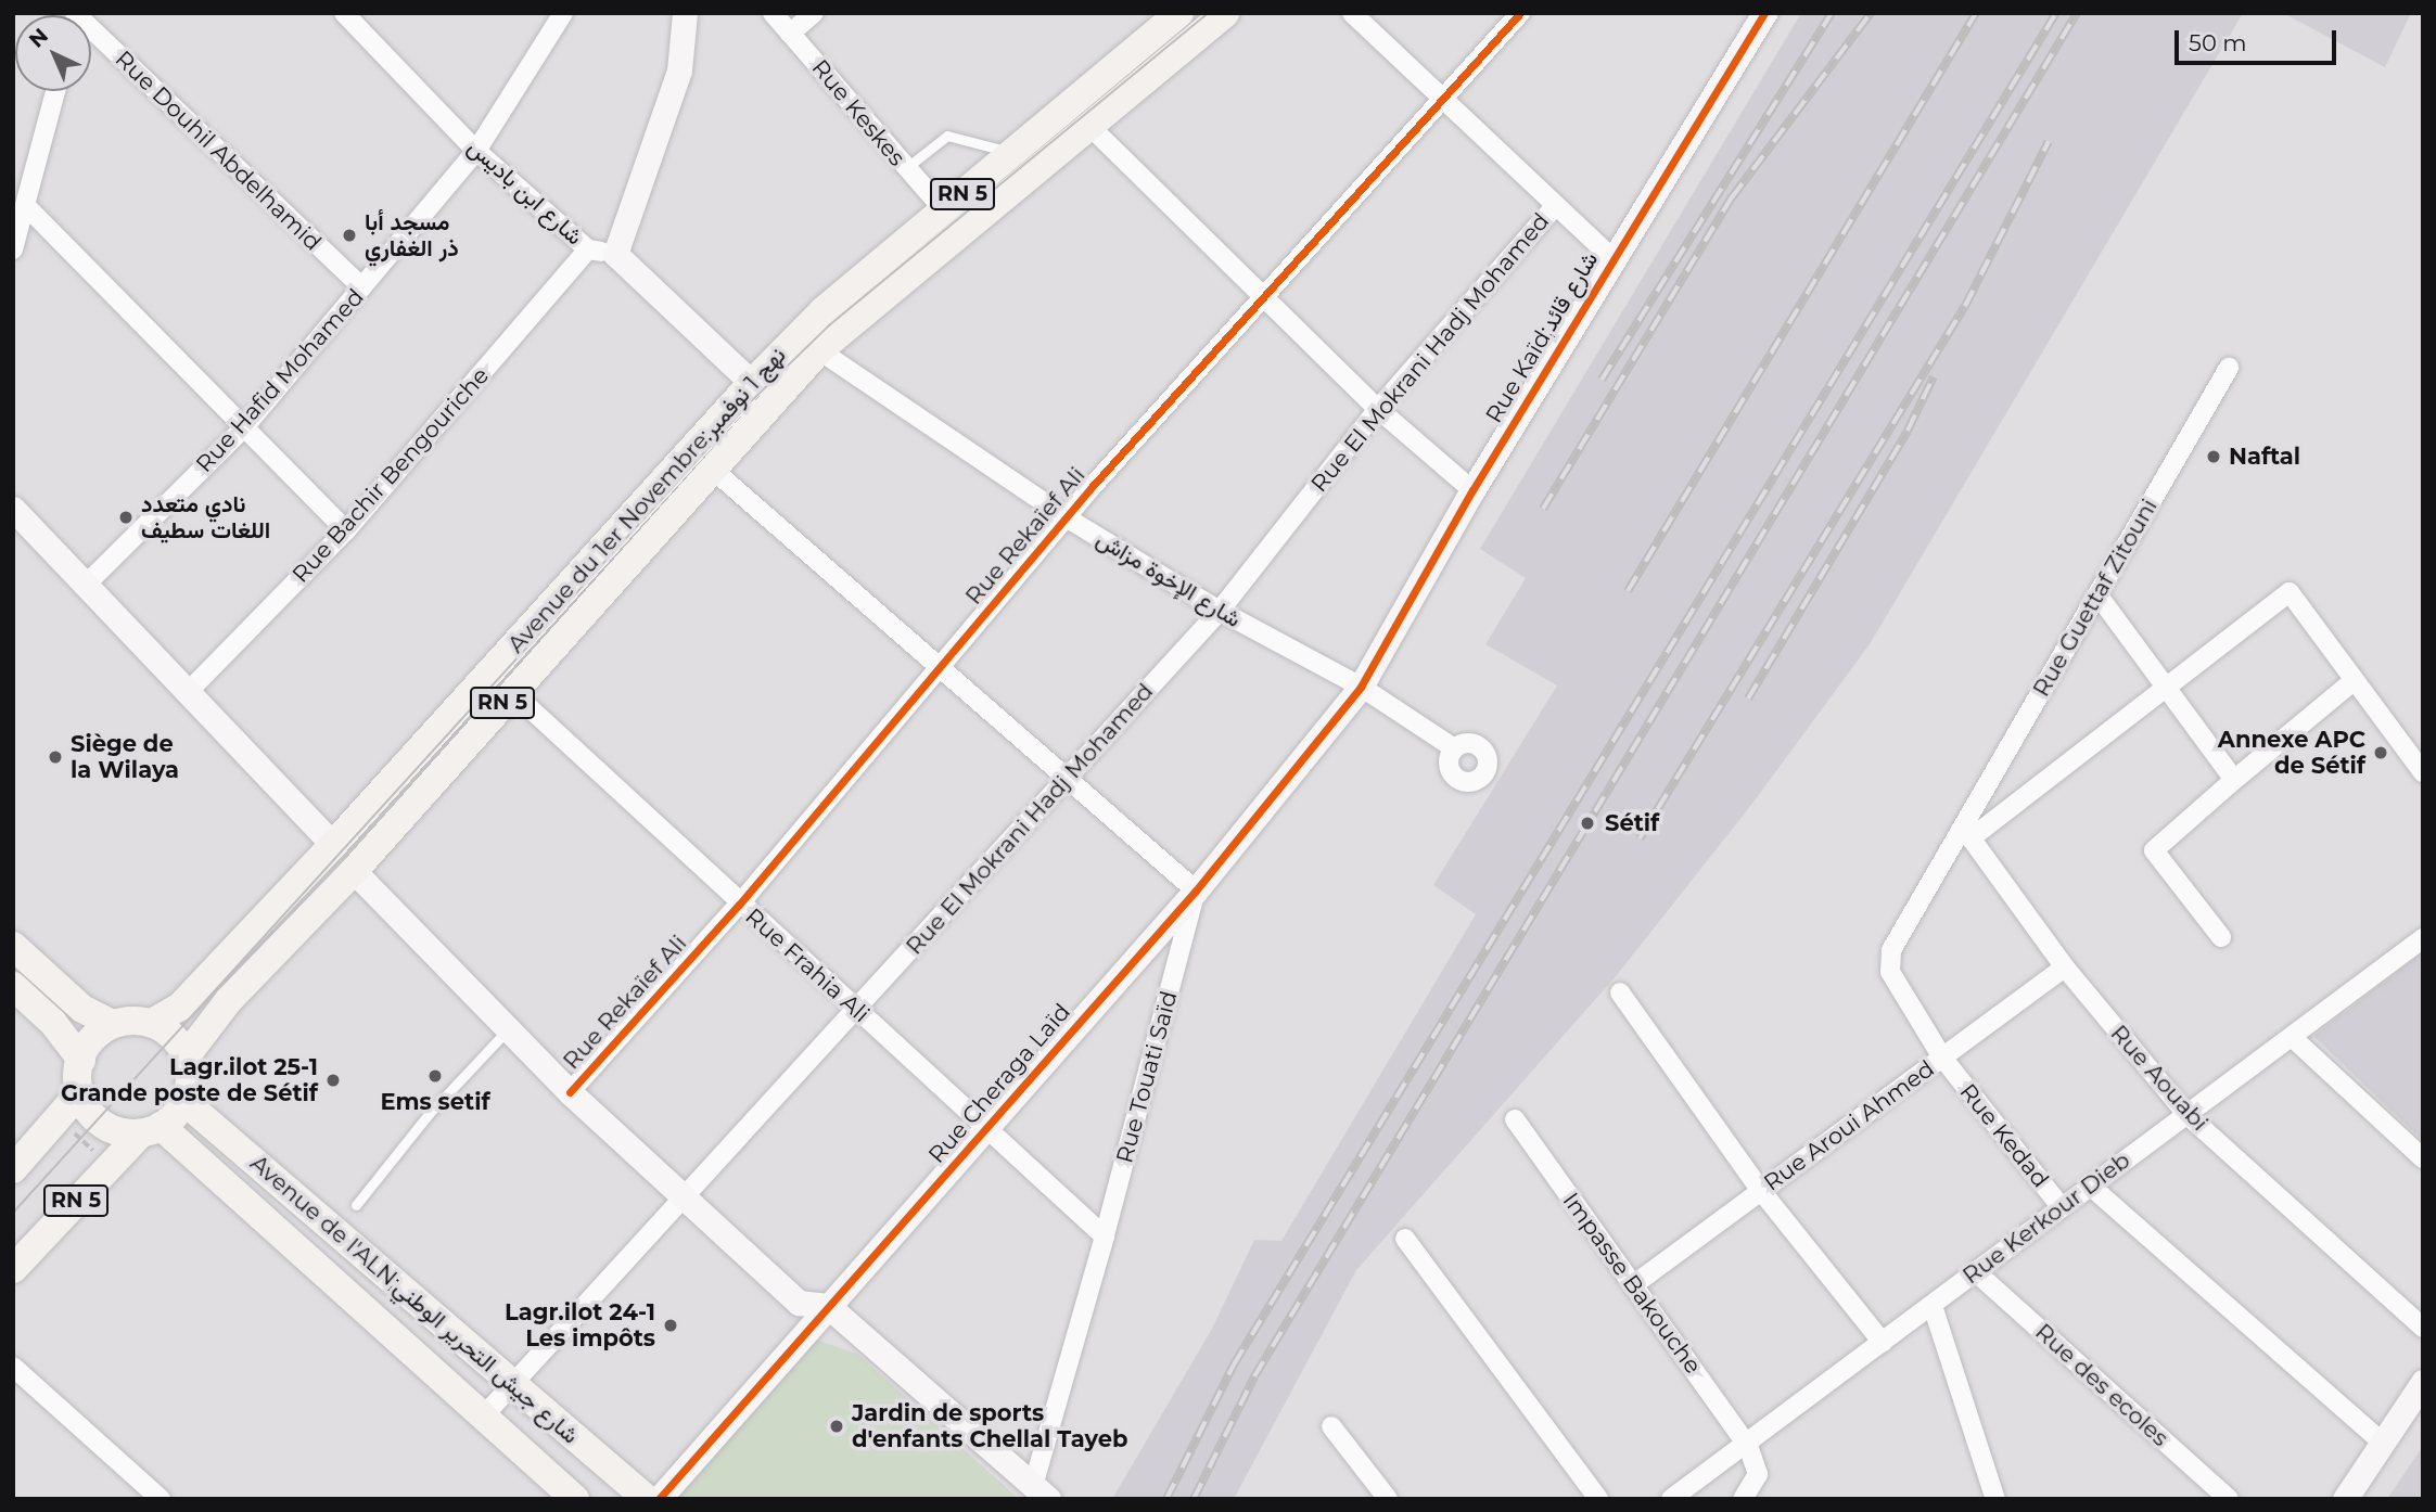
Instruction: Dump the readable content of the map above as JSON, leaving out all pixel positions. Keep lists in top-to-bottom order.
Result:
{
  "streets": {
    "main road": ["RN 5", "Avenue du 1er Novembre;نهج 1 نوفمبر", "Avenue de l'ALN;شارع جيش التحرير الوطني"],
    "street": [
      "Rue Keskes",
      "Rue Douhil Abdelhamid",
      "شارع ابن باديس",
      "Rue Kaïd;شارع قائد",
      "Rue El Mokrani Hadj Mohamed",
      "Rue Hafid Mohamed",
      "Rue Bachir Bengouriche",
      "Rue Rekaïef Ali",
      "شارع الإخوة مزاش",
      "Rue Guettaf Zitouni",
      "Rue Frahia Ali",
      "Rue Touati Saïd",
      "Rue Aouabi",
      "Rue Cheraga Laïd",
      "Rue Aroui Ahmed",
      "Rue Kedad",
      "Rue Kerkour Dieb",
      "Impasse Bakouche",
      "Rue des ecoles"
    ]
  },
  "crossings": [
    ["Rue Keskes", "Avenue du 1er Novembre;نهج 1 نوفمبر"],
    ["Rue Douhil Abdelhamid", "Rue Hafid Mohamed"],
    ["شارع ابن باديس", "Rue Hafid Mohamed"],
    ["شارع ابن باديس", "Rue Bachir Bengouriche"],
    ["RN 5", "Avenue du 1er Novembre;نهج 1 نوفمبر"],
    ["RN 5", "شارع الإخوة مزاش"],
    ["RN 5", "Avenue de l'ALN;شارع جيش التحرير الوطني"],
    ["Rue Kaïd;شارع قائد", "شارع الإخوة مزاش"],
    ["Rue Kaïd;شارع قائد", "Rue Cheraga Laïd"],
    ["Rue El Mokrani Hadj Mohamed", "شارع الإخوة مزاش"],
    ["Rue El Mokrani Hadj Mohamed", "Rue Frahia Ali"],
    ["Rue El Mokrani Hadj Mohamed", "Avenue de l'ALN;شارع جيش التحرير الوطني"],
    ["Avenue du 1er Novembre;نهج 1 نوفمبر", "شارع الإخوة مزاش"],
    ["Avenue du 1er Novembre;نهج 1 نوفمبر", "Rue Frahia Ali"],
    ["Avenue du 1er Novembre;نهج 1 نوفمبر", "Avenue de l'ALN;شارع جيش التحرير الوطني"],
    ["Rue Rekaïef Ali", "شارع الإخوة مزاش"],
    ["Rue Rekaïef Ali", "Rue Frahia Ali"],
    ["شارع الإخوة مزاش", "Rue Cheraga Laïd"],
    ["Rue Guettaf Zitouni", "Rue Aouabi"],
    ["Rue Guettaf Zitouni", "Rue Kedad"],
    ["Rue Frahia Ali", "Rue Touati Saïd"],
    ["Rue Frahia Ali", "Rue Cheraga Laïd"],
    ["Rue Touati Saïd", "Rue Cheraga Laïd"],
    ["Rue Aouabi", "Rue Aroui Ahmed"],
    ["Rue Aouabi", "Rue Kedad"],
    ["Rue Aouabi", "Rue Kerkour Dieb"],
    ["Rue Aroui Ahmed", "Rue Kedad"],
    ["Rue Aroui Ahmed", "Impasse Bakouche"],
    ["Rue Kedad", "Rue Kerkour Dieb"],
    ["Rue Kerkour Dieb", "Impasse Bakouche"],
    ["Rue Kerkour Dieb", "Rue des ecoles"]
  ],
  "places": [
    "مسجد أبا ذر الغفاري",
    "Naftal",
    "نادي متعدد اللغات سطيف",
    "Annexe APC de Sétif",
    "Siège de la Wilaya",
    "Sétif",
    "Ems setif",
    "Lagr.ilot 25-1 Grande poste de Sétif",
    "Lagr.ilot 24-1 Les impôts",
    "Jardin de sports d'enfants Chellal Tayeb"
  ],
  "scale_bar": "50 m",
  "north": "top left"
}
